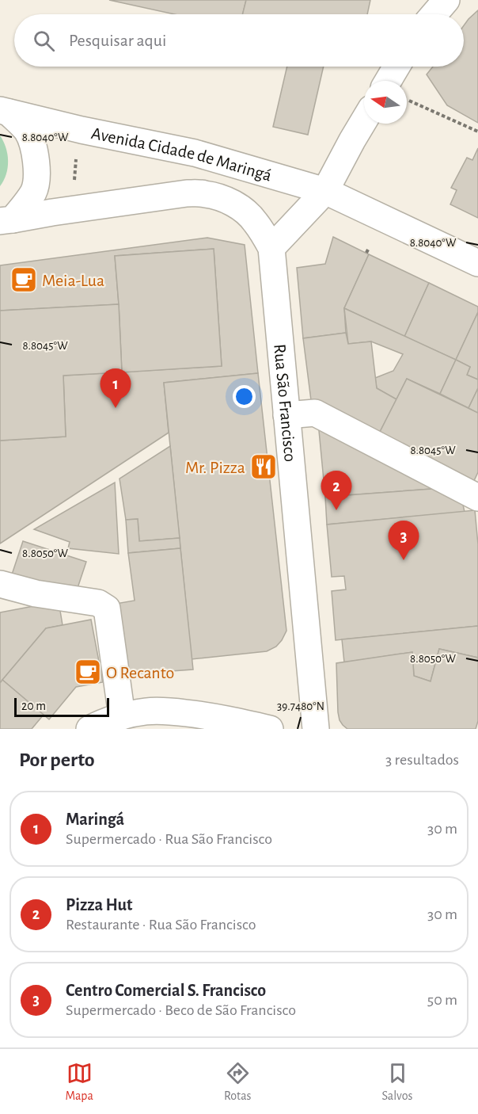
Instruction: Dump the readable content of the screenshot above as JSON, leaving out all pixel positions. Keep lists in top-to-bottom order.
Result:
{
  "streets": {
    "street": ["Avenida Cidade de Maringá", "Rua São Francisco"]
  },
  "crossings": [
    ["Avenida Cidade de Maringá", "Rua São Francisco"]
  ],
  "places": {
    "cafe": ["Meia-Lua", "O Recanto"],
    "restaurant": ["Mr. Pizza"]
  },
  "scale_bar": "20 m",
  "north": "left",
  "page": {
    "search": "Pesquisar aqui",
    "pins": ["1", "2", "3"],
    "scale": "20 m",
    "heading": ["Por perto", "3 resultados"],
    "list": [
      {
        "mark": "1",
        "name": "Maringá",
        "note": "Supermercado · Rua São Francisco",
        "value": "30 m"
      },
      {
        "mark": "2",
        "name": "Pizza Hut",
        "note": "Restaurante · Rua São Francisco",
        "value": "30 m"
      },
      {
        "mark": "3",
        "name": "Centro Comercial S. Francisco",
        "note": "Supermercado · Beco de São Francisco",
        "value": "50 m"
      }
    ],
    "nav": ["Mapa", "Rotas", "Salvos"]
  },
  "coordinates": [
    "8.8040°W",
    "8.8045°W",
    "8.8050°W",
    "39.7480°N"
  ]
}
